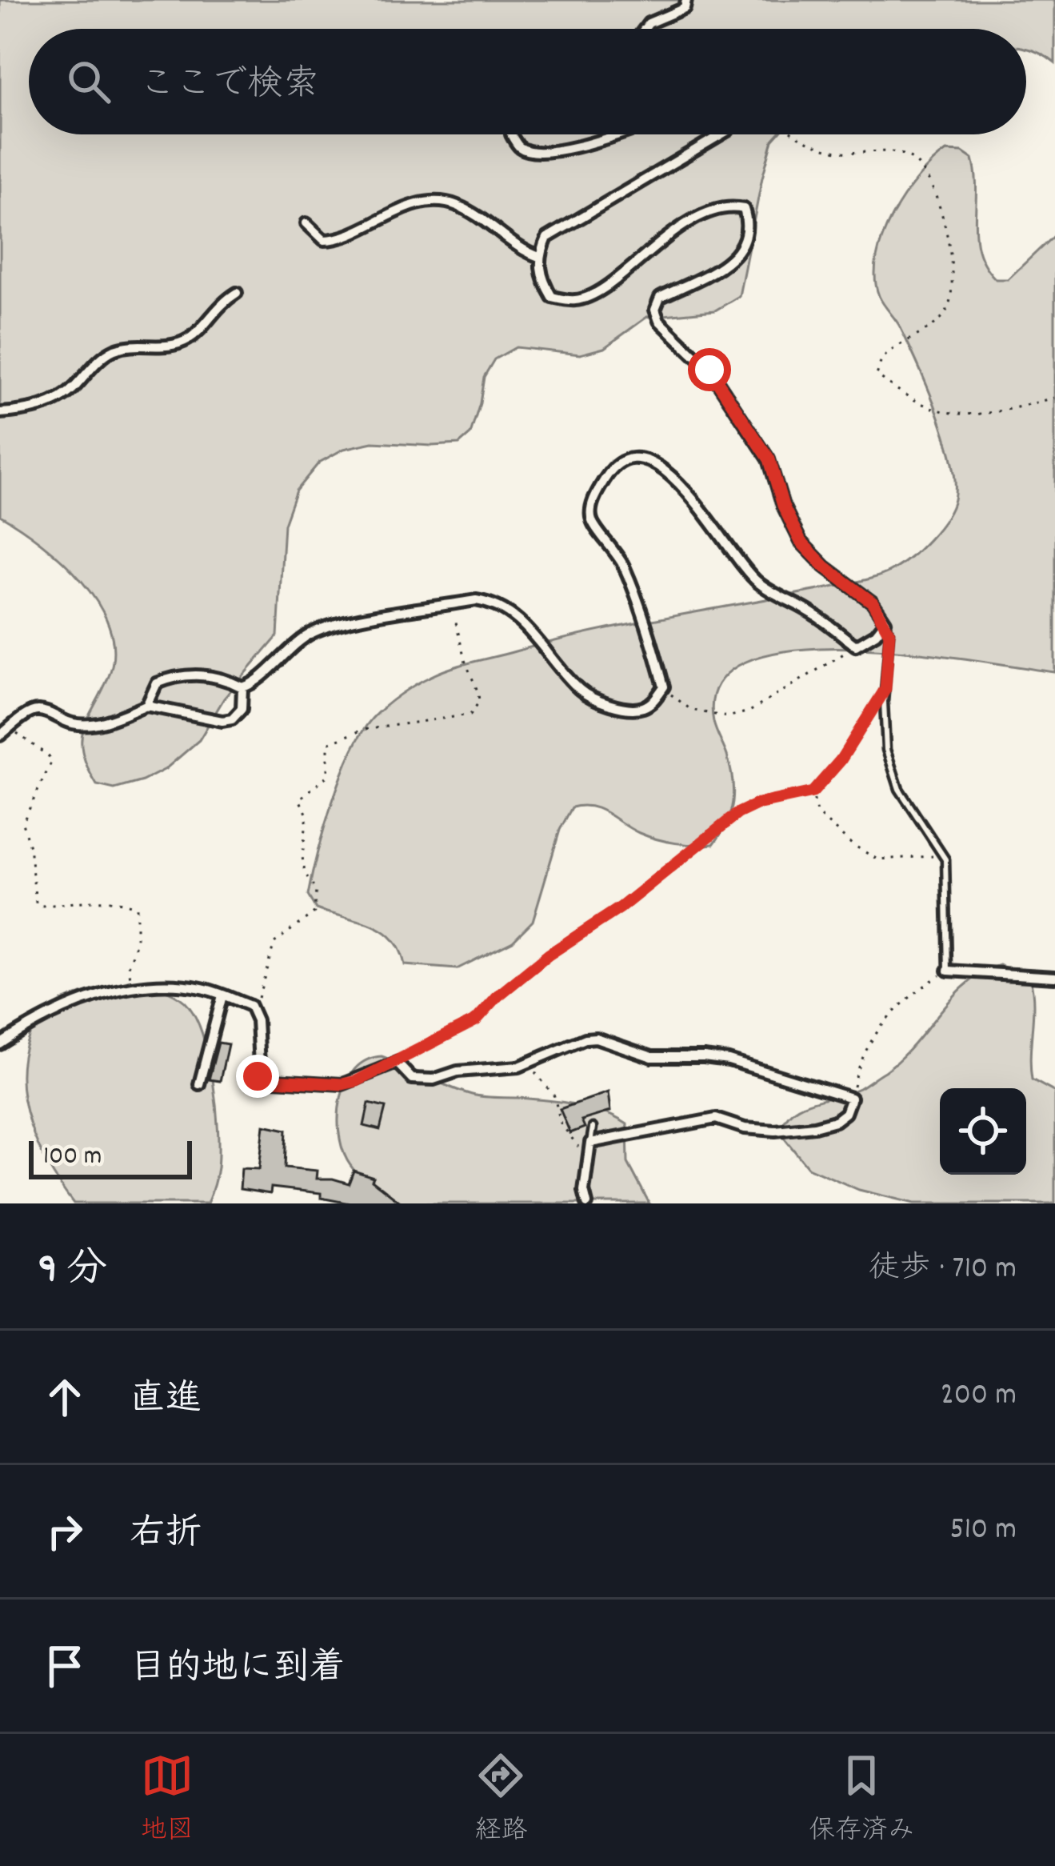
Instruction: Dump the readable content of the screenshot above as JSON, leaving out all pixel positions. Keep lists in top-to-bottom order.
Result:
{
  "scale_bar": "100 m",
  "page": {
    "search": "ここで検索",
    "scale": "100 m",
    "heading": ["9 分", "徒歩 · 710 m"],
    "list": [
      ["直進", "200 m"],
      ["右折", "510 m"],
      "目的地に到着"
    ],
    "nav": ["地図", "経路", "保存済み"]
  }
}
